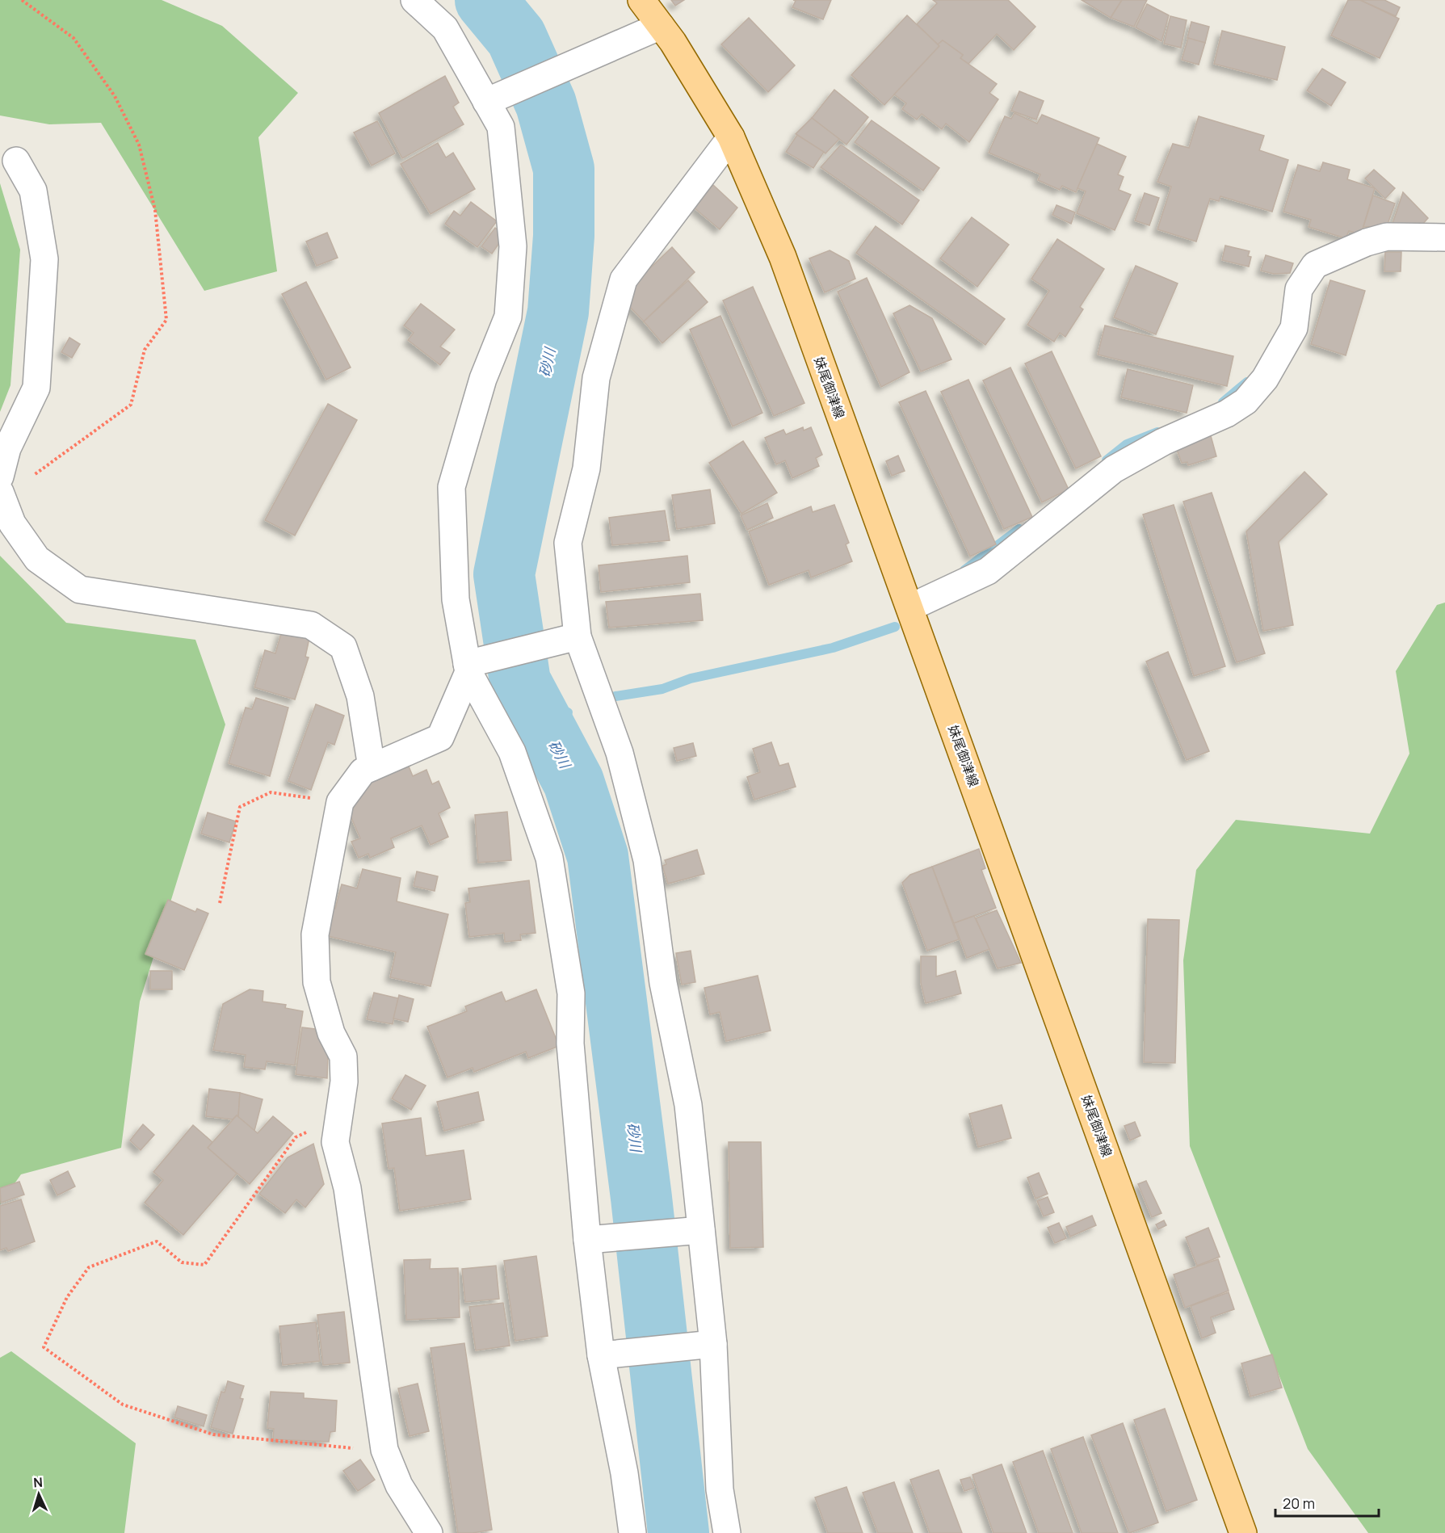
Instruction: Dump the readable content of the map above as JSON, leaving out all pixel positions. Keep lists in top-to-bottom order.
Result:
{
  "streets": {
    "main road": ["妹尾御津線"]
  },
  "water": ["砂川"],
  "scale_bar": "20 m",
  "north": "top"
}
